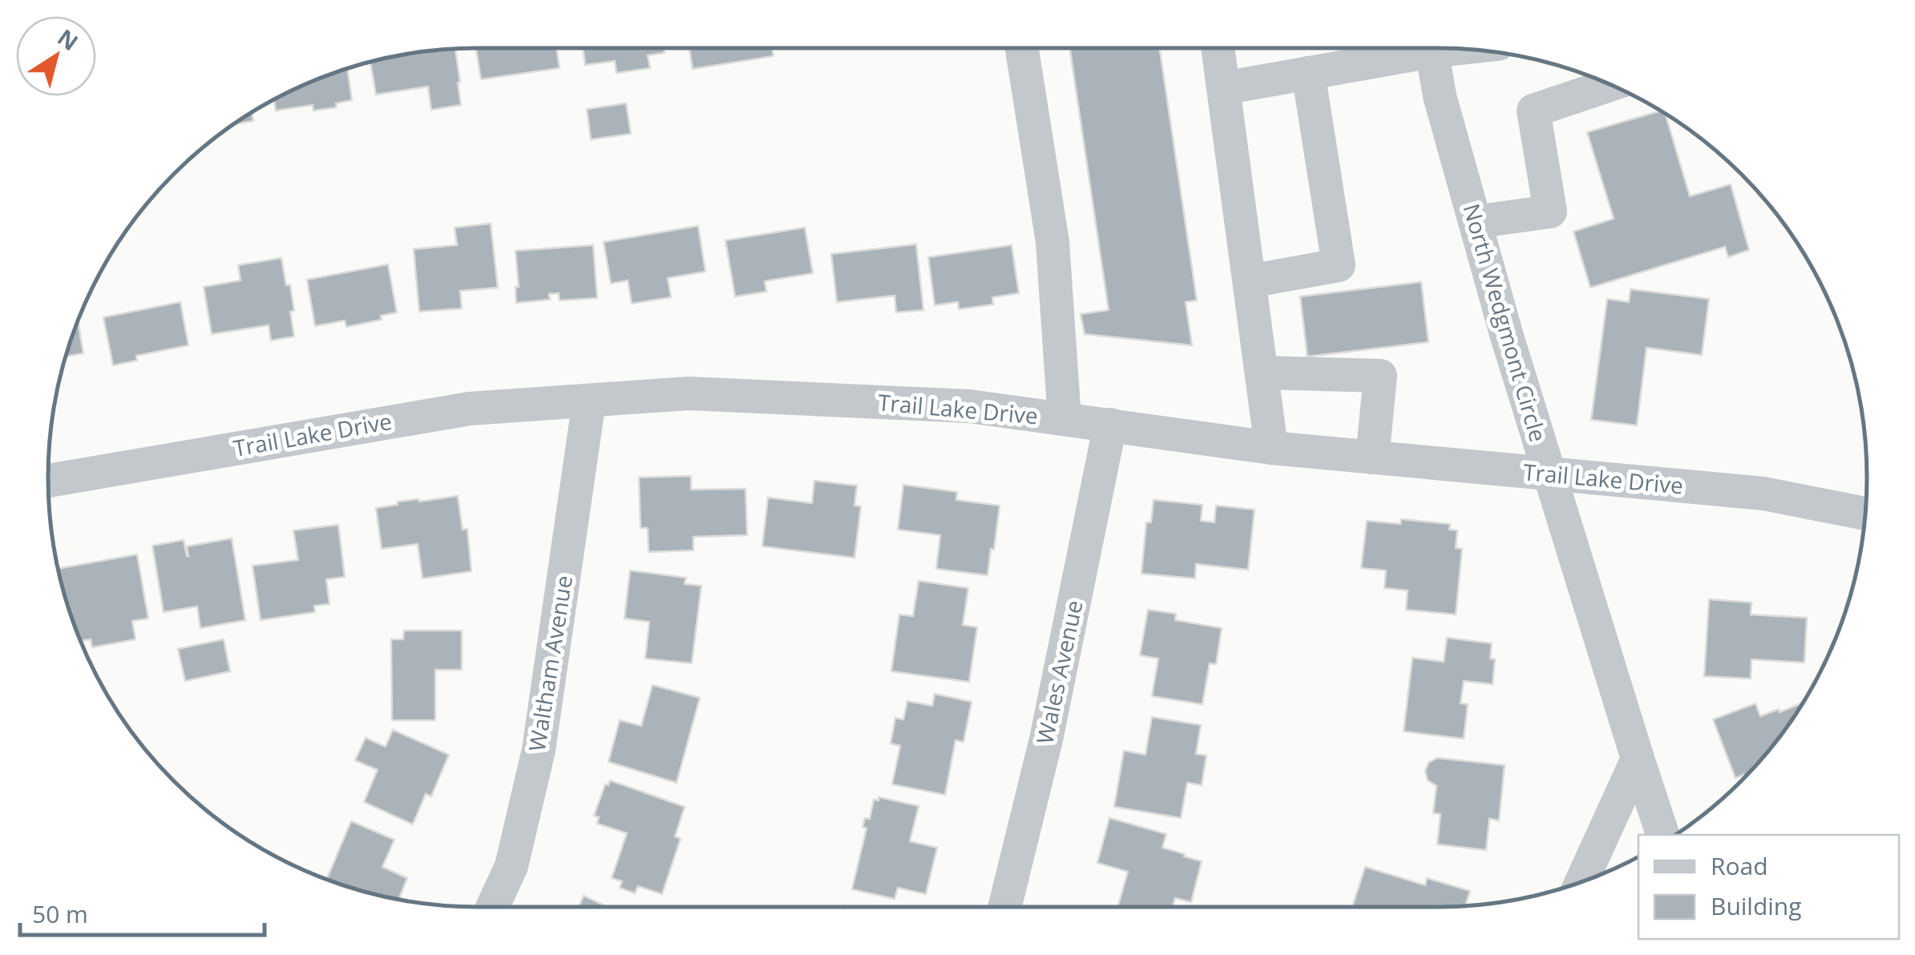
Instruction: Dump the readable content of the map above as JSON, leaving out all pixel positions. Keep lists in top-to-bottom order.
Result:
{
  "streets": {
    "street": [
      "North Wedgmont Circle",
      "Trail Lake Drive",
      "Waltham Avenue",
      "Wales Avenue"
    ]
  },
  "crossings": [
    ["North Wedgmont Circle", "Trail Lake Drive"],
    ["Trail Lake Drive", "Waltham Avenue"],
    ["Trail Lake Drive", "Wales Avenue"]
  ],
  "legend": ["Road", "Building"],
  "scale_bar": "50 m",
  "north": "top right"
}
